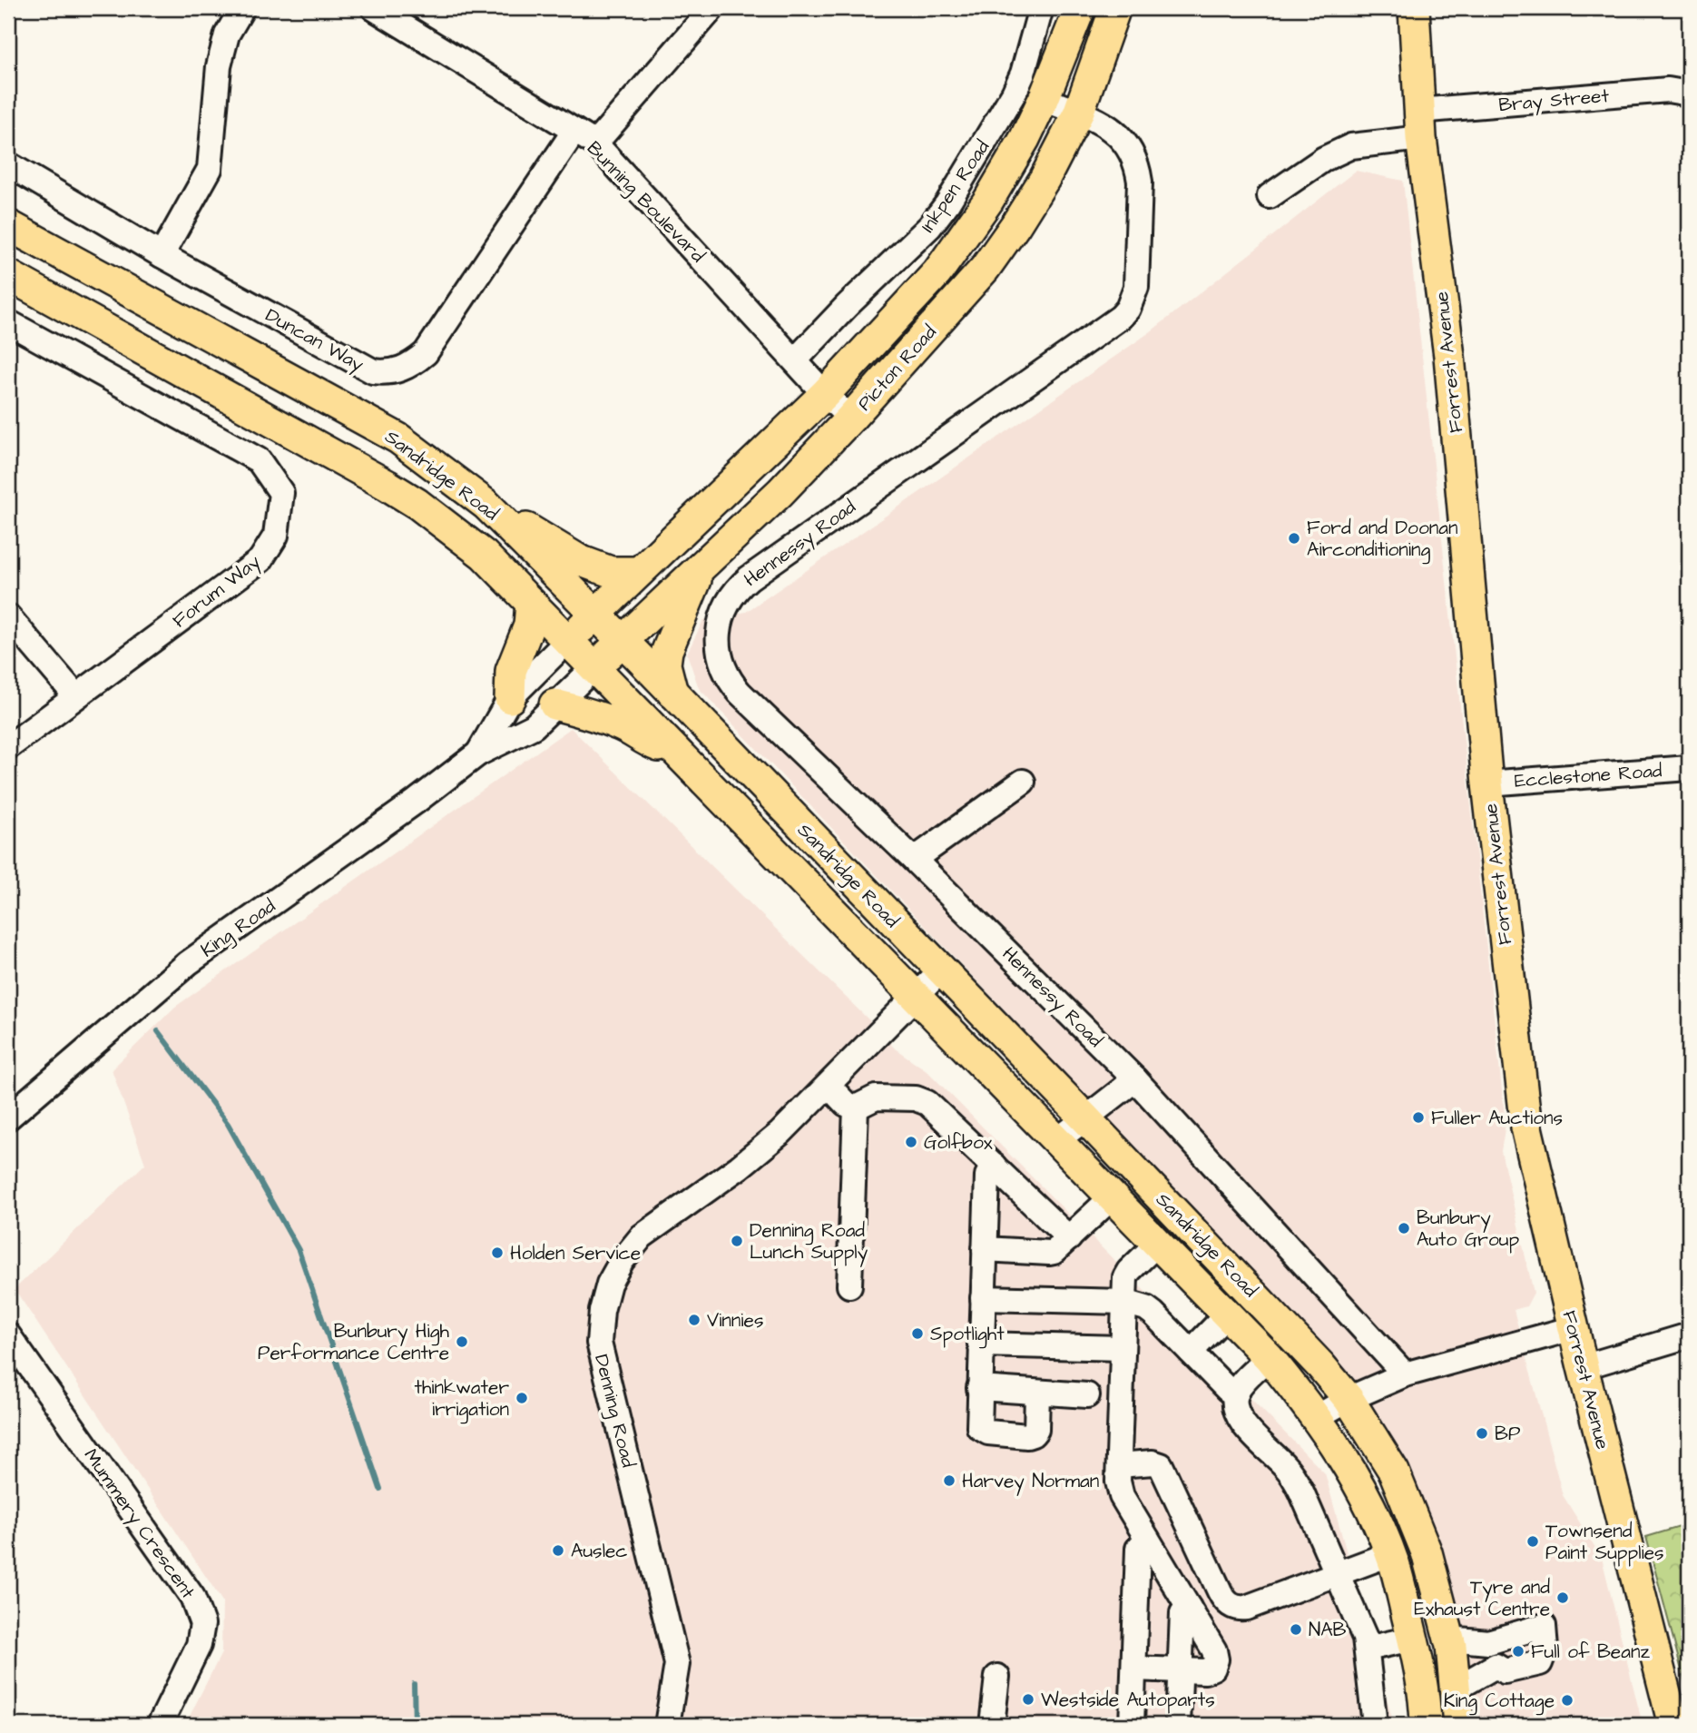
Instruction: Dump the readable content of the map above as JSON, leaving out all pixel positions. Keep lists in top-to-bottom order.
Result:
{
  "streets": {
    "main road": ["Forrest Avenue", "Picton Road", "Sandridge Road"],
    "street": [
      "Bray Street",
      "Inkpen Road",
      "Bunning Boulevard",
      "Duncan Way",
      "Hennessy Road",
      "Forum Way",
      "Ecclestone Road",
      "King Road",
      "Denning Road",
      "Mummery Crescent"
    ]
  },
  "crossings": [
    ["Bray Street", "Forrest Avenue"],
    ["Inkpen Road", "Bunning Boulevard"],
    ["Bunning Boulevard", "Duncan Way"],
    ["Bunning Boulevard", "Picton Road"],
    ["Forrest Avenue", "Ecclestone Road"],
    ["Picton Road", "Sandridge Road"],
    ["Picton Road", "Hennessy Road"],
    ["Picton Road", "King Road"],
    ["Sandridge Road", "King Road"],
    ["Sandridge Road", "Denning Road"]
  ],
  "places": [
    "Ford and Doonan Airconditioning",
    "Fuller Auctions",
    "Golfbox",
    "Bunbury Auto Group",
    "Denning Road Lunch Supply",
    "Holden Service",
    "Vinnies",
    "Spotlight",
    "Bunbury High Performance Centre",
    "thinkwater irrigation",
    "BP",
    "Harvey Norman",
    "Townsend Paint Supplies",
    "Auslec",
    "Tyre and Exhaust Centre",
    "NAB",
    "Full of Beanz",
    "Westside Autoparts",
    "King Cottage"
  ]
}
